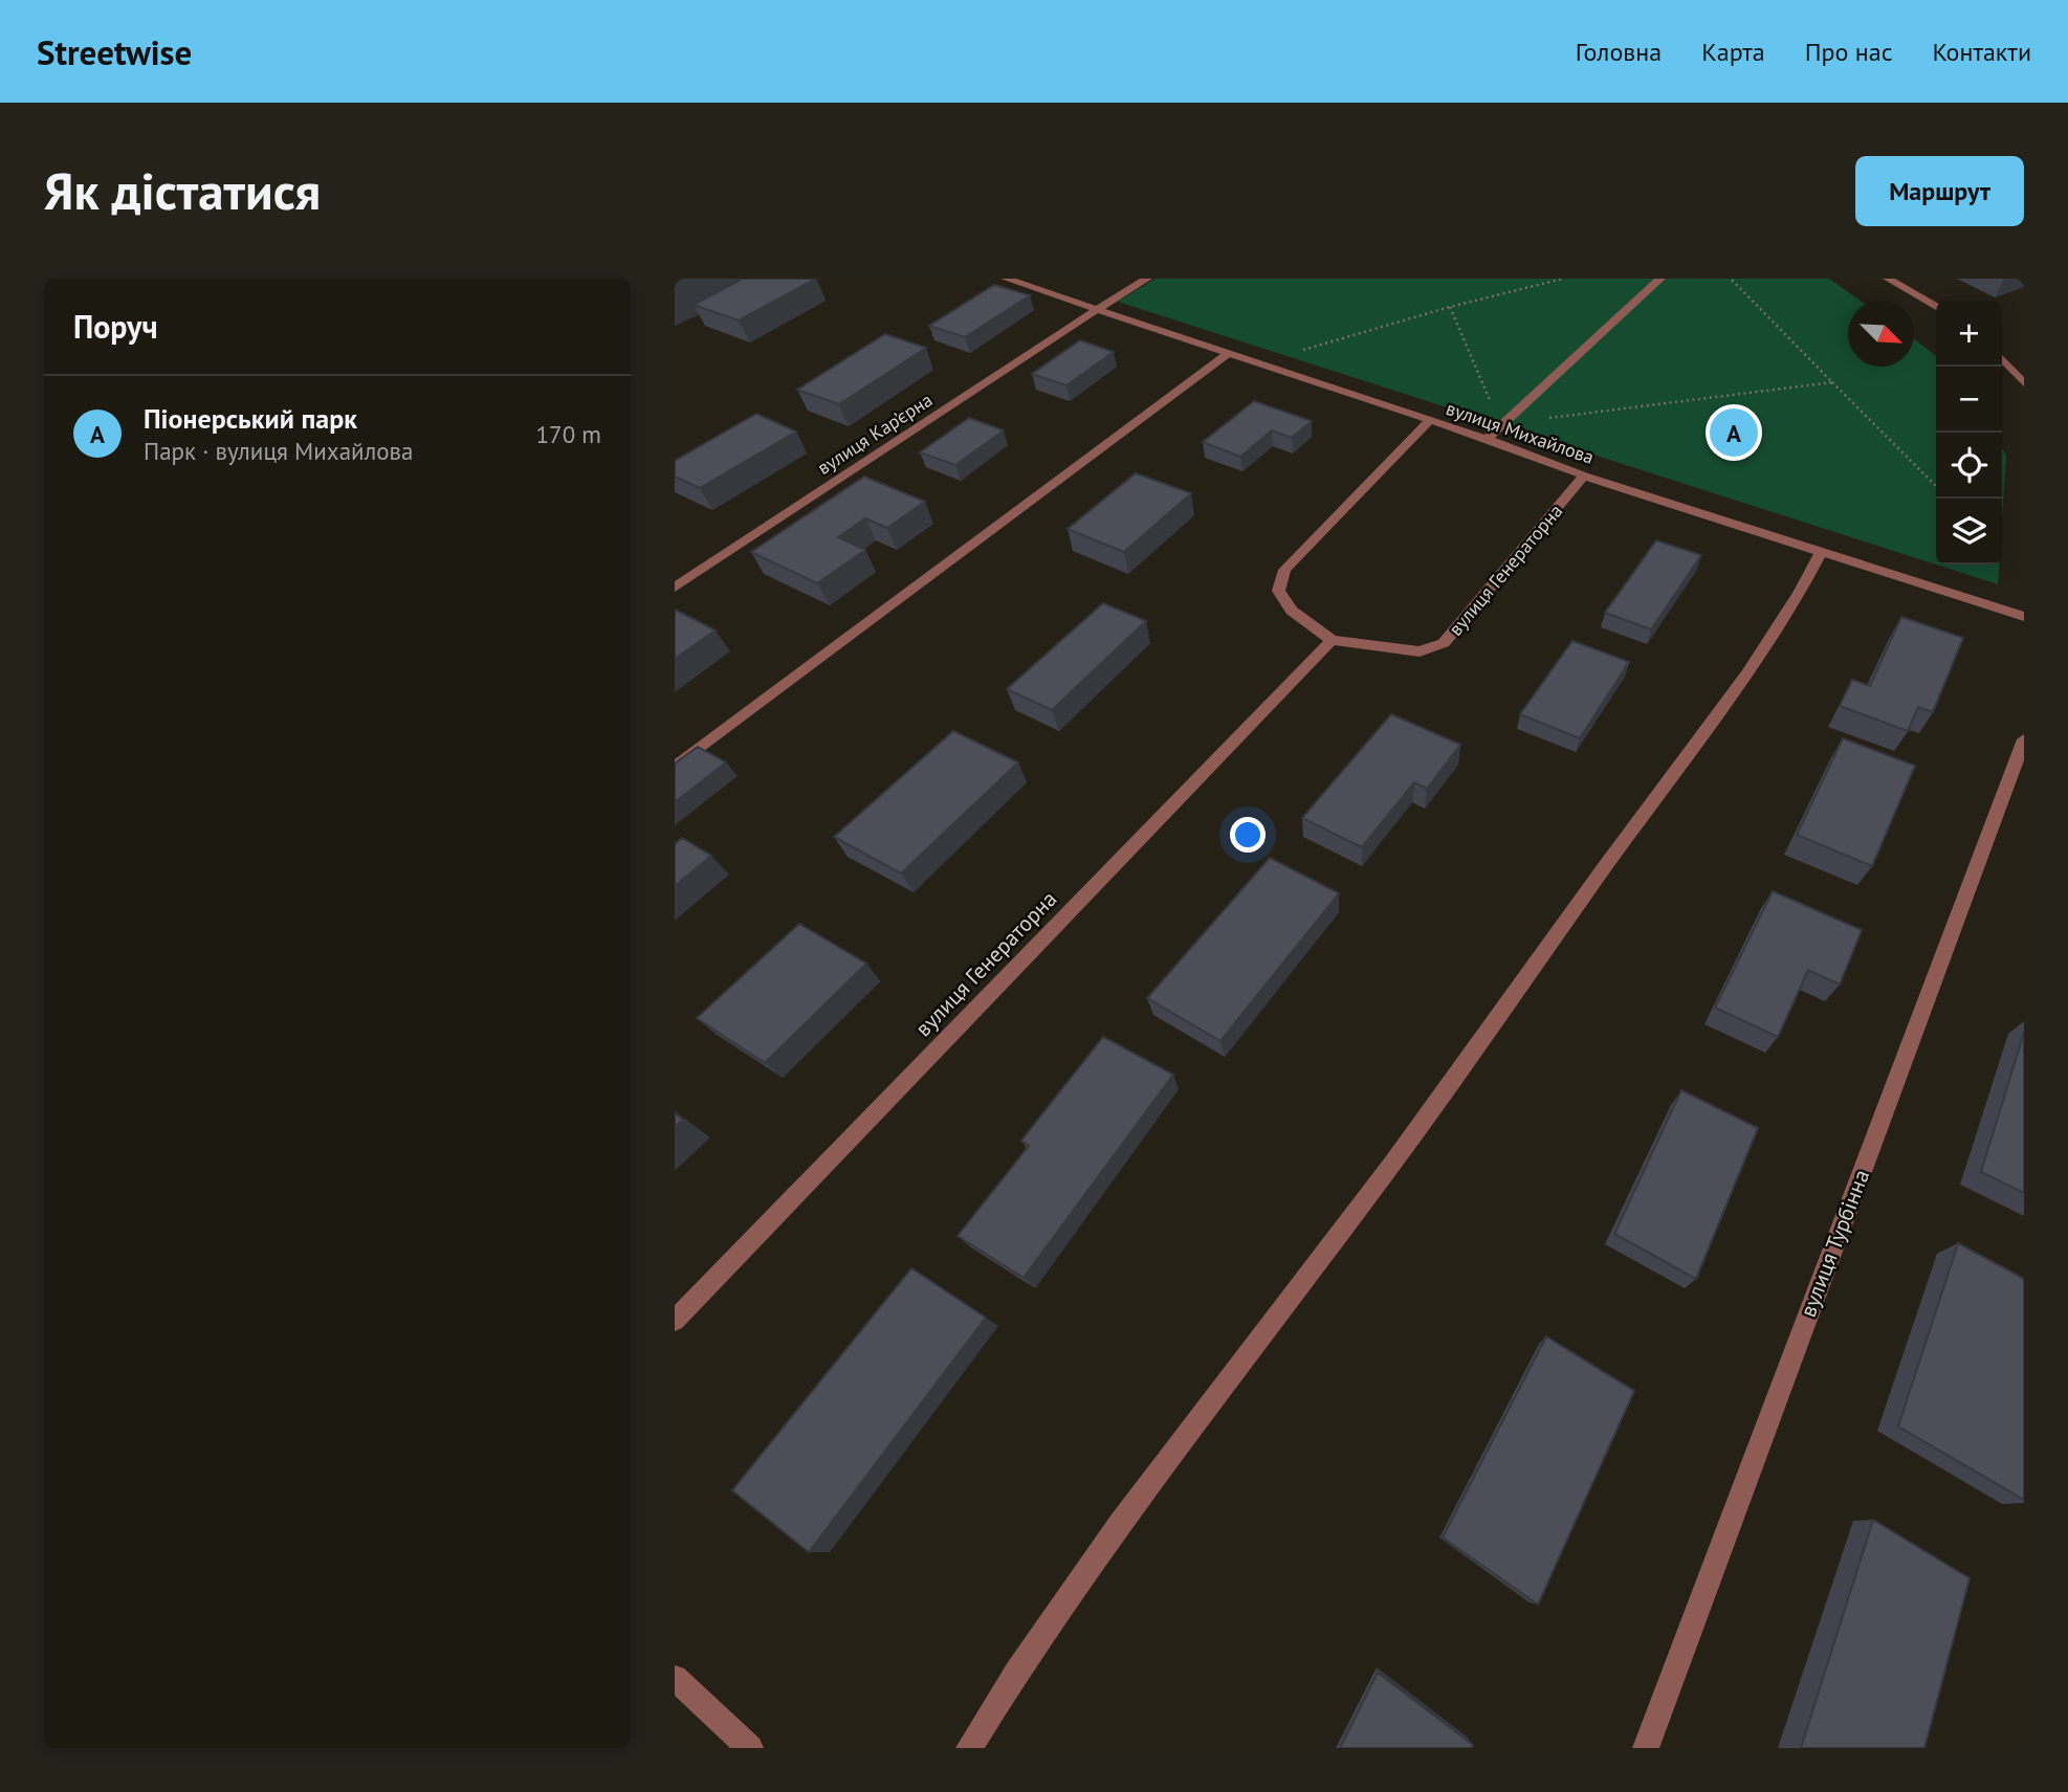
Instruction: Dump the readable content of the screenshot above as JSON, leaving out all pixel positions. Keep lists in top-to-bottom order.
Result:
{
  "streets": {
    "street": [
      "вулиця Михайлова",
      "вулиця Кар’єрна",
      "вулиця Генераторна",
      "вулиця Турбінна"
    ]
  },
  "crossings": [
    ["вулиця Михайлова", "вулиця Кар’єрна"],
    ["вулиця Михайлова", "вулиця Генераторна"]
  ],
  "north": "bottom right",
  "page": {
    "header": "Streetwise",
    "nav": [
      "Головна",
      "Карта",
      "Про нас",
      "Контакти"
    ],
    "buttons": "Маршрут",
    "title": "Як дістатися",
    "heading": "Поруч",
    "map_buttons": ["+", "−"],
    "list": [
      {
        "mark": "A",
        "name": "Піонерський парк",
        "note": "Парк · вулиця Михайлова",
        "value": "170 m"
      }
    ],
    "pins": "A"
  }
}
